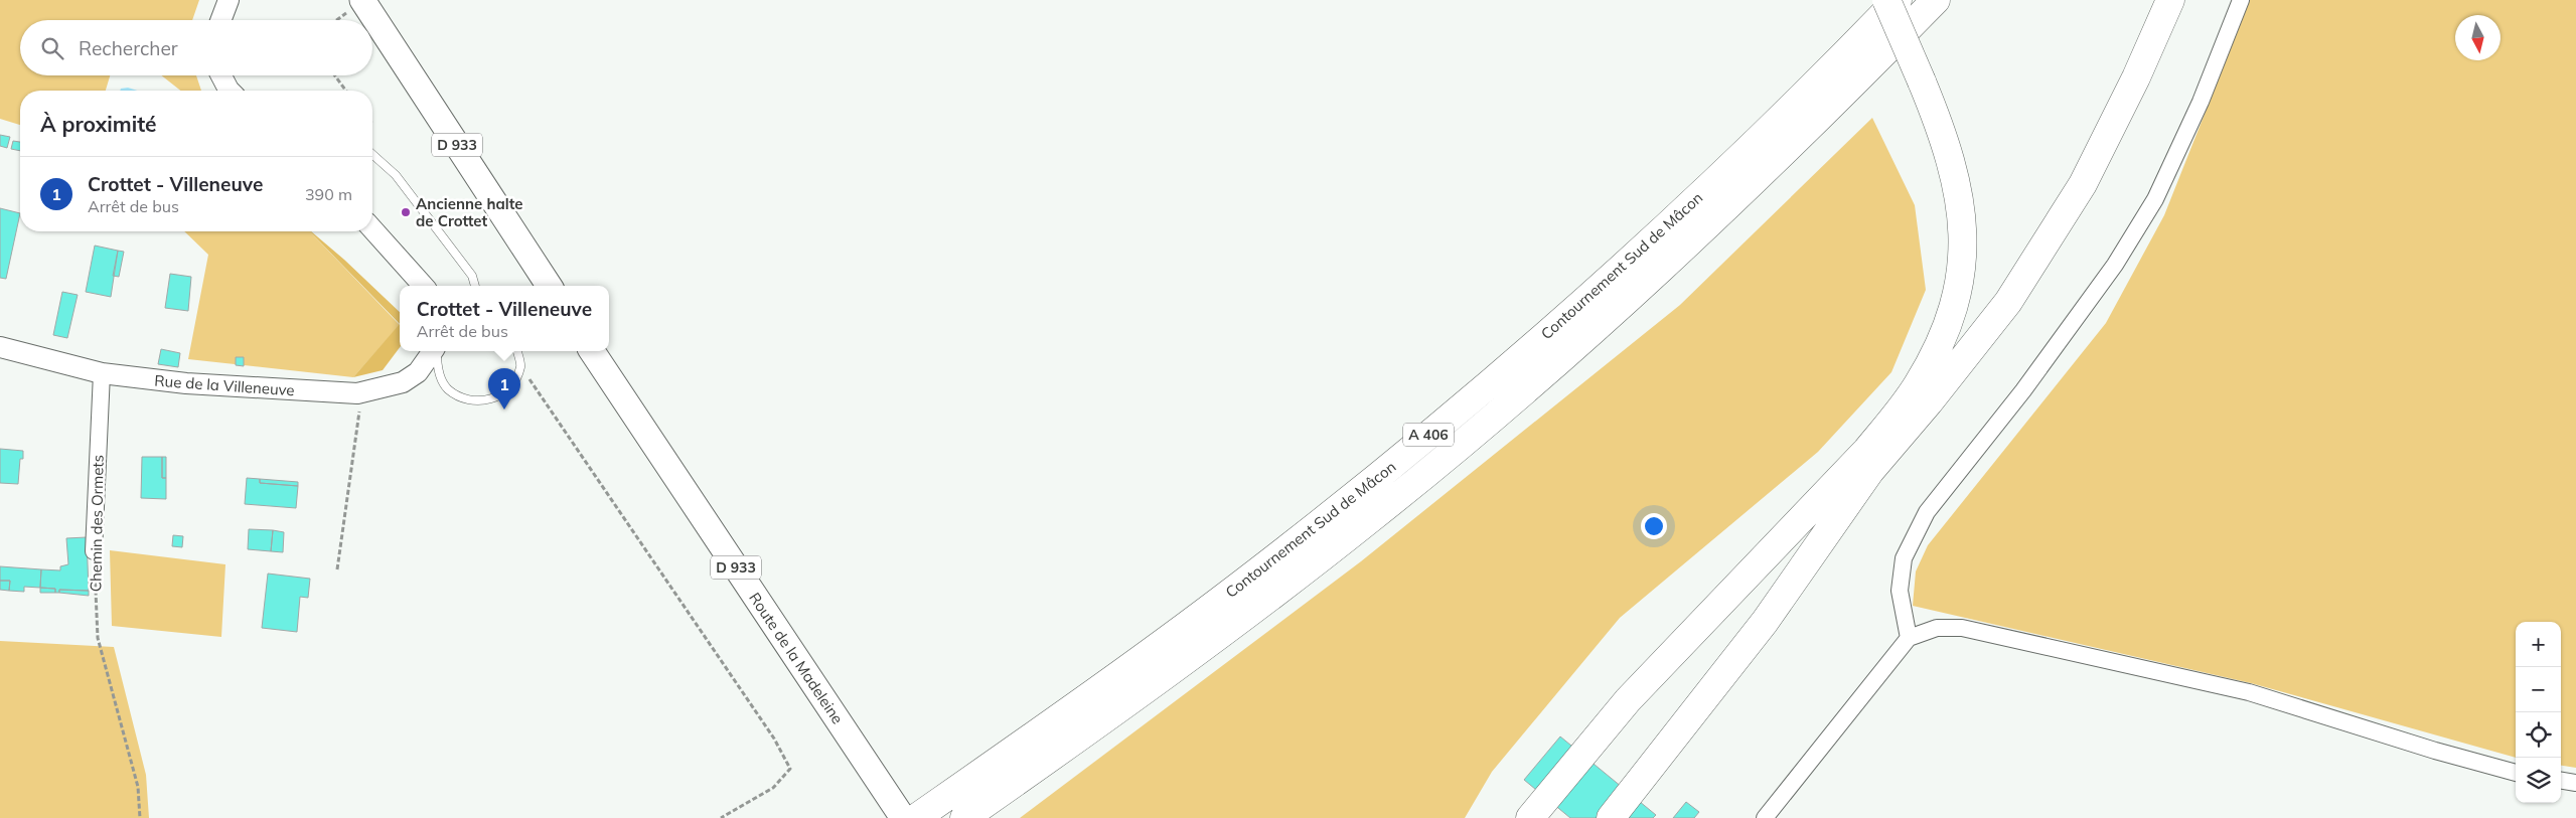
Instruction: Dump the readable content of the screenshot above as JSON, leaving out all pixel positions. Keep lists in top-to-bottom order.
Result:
{
  "streets": {
    "highway": ["Contournement Sud de Mâcon", "A 406"],
    "main road": ["D 933", "Route de la Madeleine"],
    "street": ["Rue de la Villeneuve", "Chemin des Ormets"]
  },
  "crossings": [
    ["Rue de la Villeneuve", "Chemin des Ormets"]
  ],
  "places": ["Ancienne halte de Crottet"],
  "north": "bottom",
  "page": {
    "search": "Rechercher",
    "heading": "À proximité",
    "list": [
      {
        "mark": "1",
        "name": "Crottet - Villeneuve",
        "note": "Arrêt de bus",
        "value": "390 m"
      }
    ],
    "popup": ["Crottet - Villeneuve", "Arrêt de bus"],
    "pins": "1",
    "map_buttons": ["+", "−"]
  }
}
